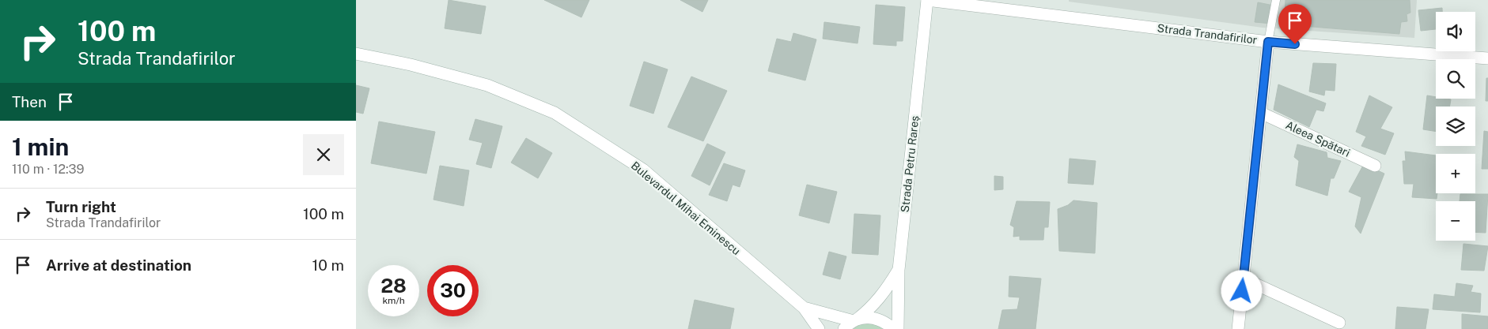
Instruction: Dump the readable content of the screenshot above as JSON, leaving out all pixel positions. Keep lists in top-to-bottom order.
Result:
{
  "streets": {
    "street": [
      "Strada Trandafirilor",
      "Aleea Spătari",
      "Strada Petru Rareș",
      "Bulevardul Mihai Eminescu"
    ]
  },
  "crossings": [
    ["Strada Trandafirilor", "Strada Petru Rareș"]
  ],
  "page": {
    "turn": ["100 m", "Strada Trandafirilor"],
    "map_buttons": ["+", "−"],
    "then": "Then",
    "heading": ["1 min", "110 m · 12:39"],
    "list": [
      {
        "name": "Turn right",
        "note": "Strada Trandafirilor",
        "value": "100 m"
      },
      {
        "name": "Arrive at destination",
        "value": "10 m"
      }
    ],
    "speed": "28 km/h",
    "limit": "30"
  }
}
